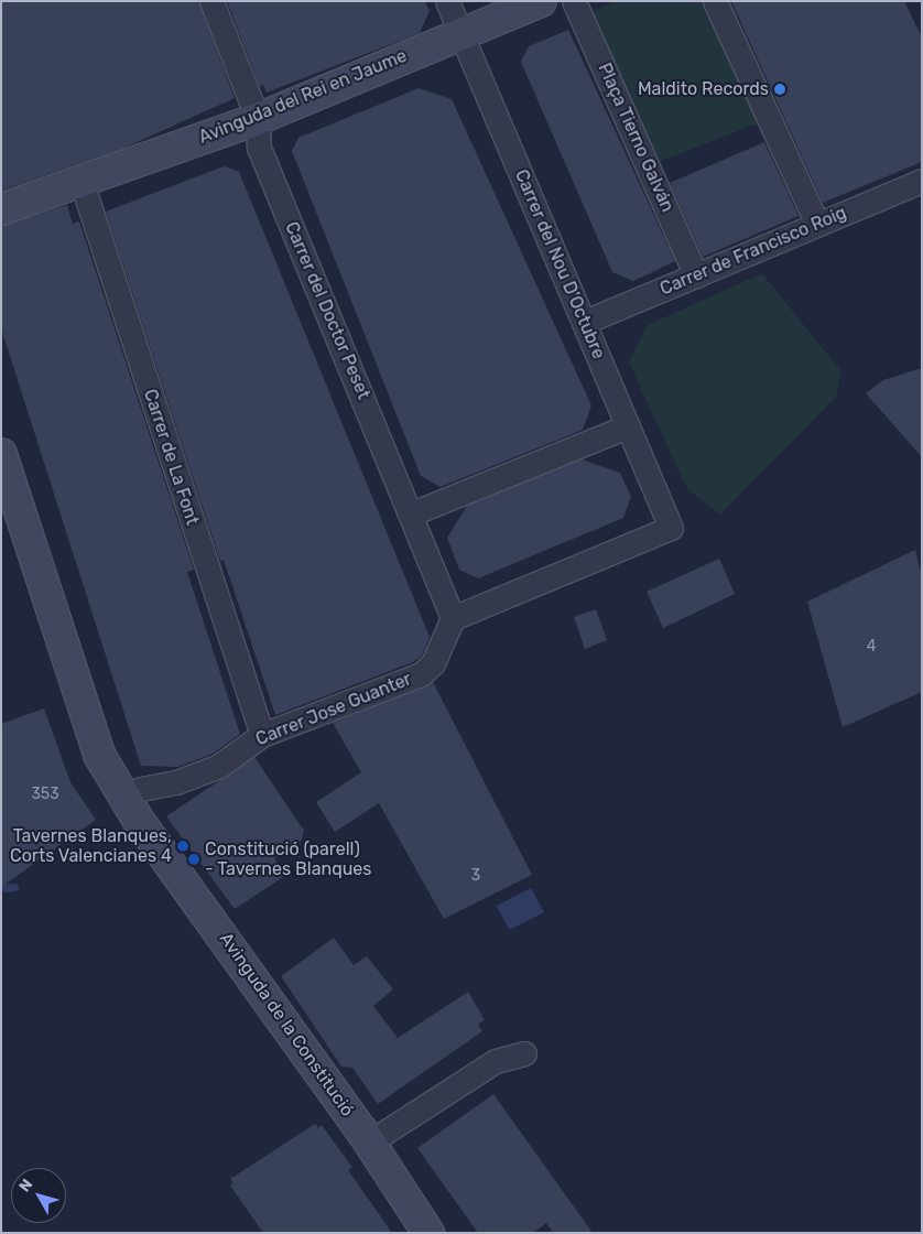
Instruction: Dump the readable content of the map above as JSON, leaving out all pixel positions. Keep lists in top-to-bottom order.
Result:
{
  "streets": {
    "main road": ["Avinguda del Rei en Jaume", "Avinguda de la Constitució"],
    "street": [
      "Plaça Tierno Galván",
      "Carrer de Francisco Roig",
      "Carrer del Nou D'Octubre",
      "Carrer del Doctor Peset",
      "Carrer de La Font",
      "Carrer Jose Guanter"
    ]
  },
  "crossings": [
    ["Avinguda del Rei en Jaume", "Carrer del Nou D'Octubre"],
    ["Avinguda del Rei en Jaume", "Carrer del Doctor Peset"],
    ["Avinguda del Rei en Jaume", "Carrer de La Font"],
    ["Plaça Tierno Galván", "Carrer de Francisco Roig"],
    ["Carrer de Francisco Roig", "Carrer del Nou D'Octubre"],
    ["Carrer del Nou D'Octubre", "Carrer del Doctor Peset"],
    ["Carrer del Nou D'Octubre", "Carrer Jose Guanter"],
    ["Carrer del Doctor Peset", "Carrer Jose Guanter"],
    ["Carrer de La Font", "Carrer Jose Guanter"],
    ["Carrer Jose Guanter", "Avinguda de la Constitució"]
  ],
  "places": ["Maldito Records", "Tavernes Blanques, Corts Valencianes 4", "Constitució (parell) - Tavernes Blanques"],
  "house_numbers": ["4", "353", "3"],
  "north": "top left"
}
